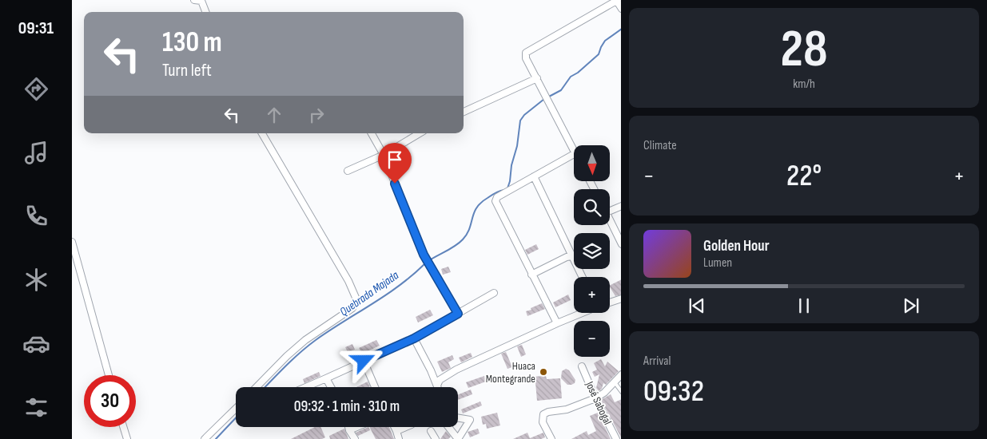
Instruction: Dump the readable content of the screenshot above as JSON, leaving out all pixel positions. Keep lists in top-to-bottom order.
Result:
{
  "streets": {
    "street": ["José Sabogal"]
  },
  "water": ["Quebrada Majada"],
  "places": ["Huaca Montegrande"],
  "north": "bottom",
  "page": {
    "tabs": "09:31",
    "tile": [
      ["28", "km/h"],
      "Climate",
      ["Arrival", "09:32"]
    ],
    "turn": ["130 m", "Turn left"],
    "map_buttons": ["+", "−"],
    "heat": ["−", "22°", "+"],
    "song": ["Golden Hour", "Lumen"],
    "limit": "30",
    "trip": "09:32 · 1 min · 310 m"
  }
}
